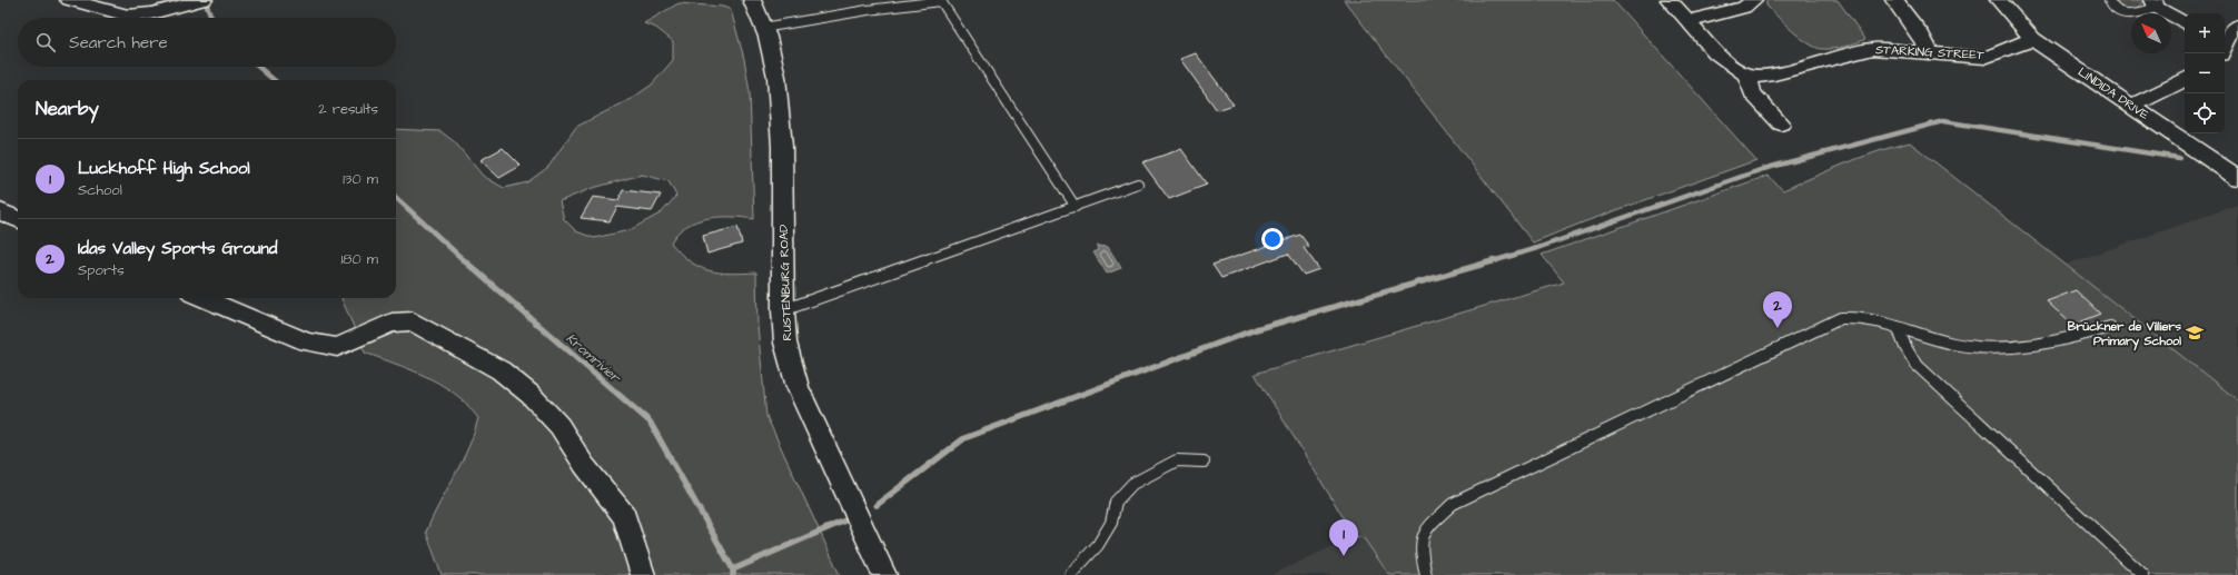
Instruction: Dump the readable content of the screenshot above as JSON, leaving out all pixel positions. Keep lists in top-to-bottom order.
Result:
{
  "streets": {
    "street": ["STARKING STREET", "LINDIDA DRIVE", "RUSTENBURG ROAD"]
  },
  "crossings": [
    ["STARKING STREET", "LINDIDA DRIVE"]
  ],
  "water": ["Kromrivier"],
  "places": {
    "school or university": ["Brückner de Villiers Primary School"]
  },
  "north": "top left",
  "page": {
    "map_buttons": ["+", "−"],
    "search": "Search here",
    "heading": ["Nearby", "2 results"],
    "list": [
      {
        "mark": "1",
        "name": "Luckhoff High School",
        "note": "School",
        "value": "130 m"
      },
      {
        "mark": "2",
        "name": "Idas Valley Sports Ground",
        "note": "Sports",
        "value": "180 m"
      }
    ],
    "pins": ["2", "1"]
  }
}
